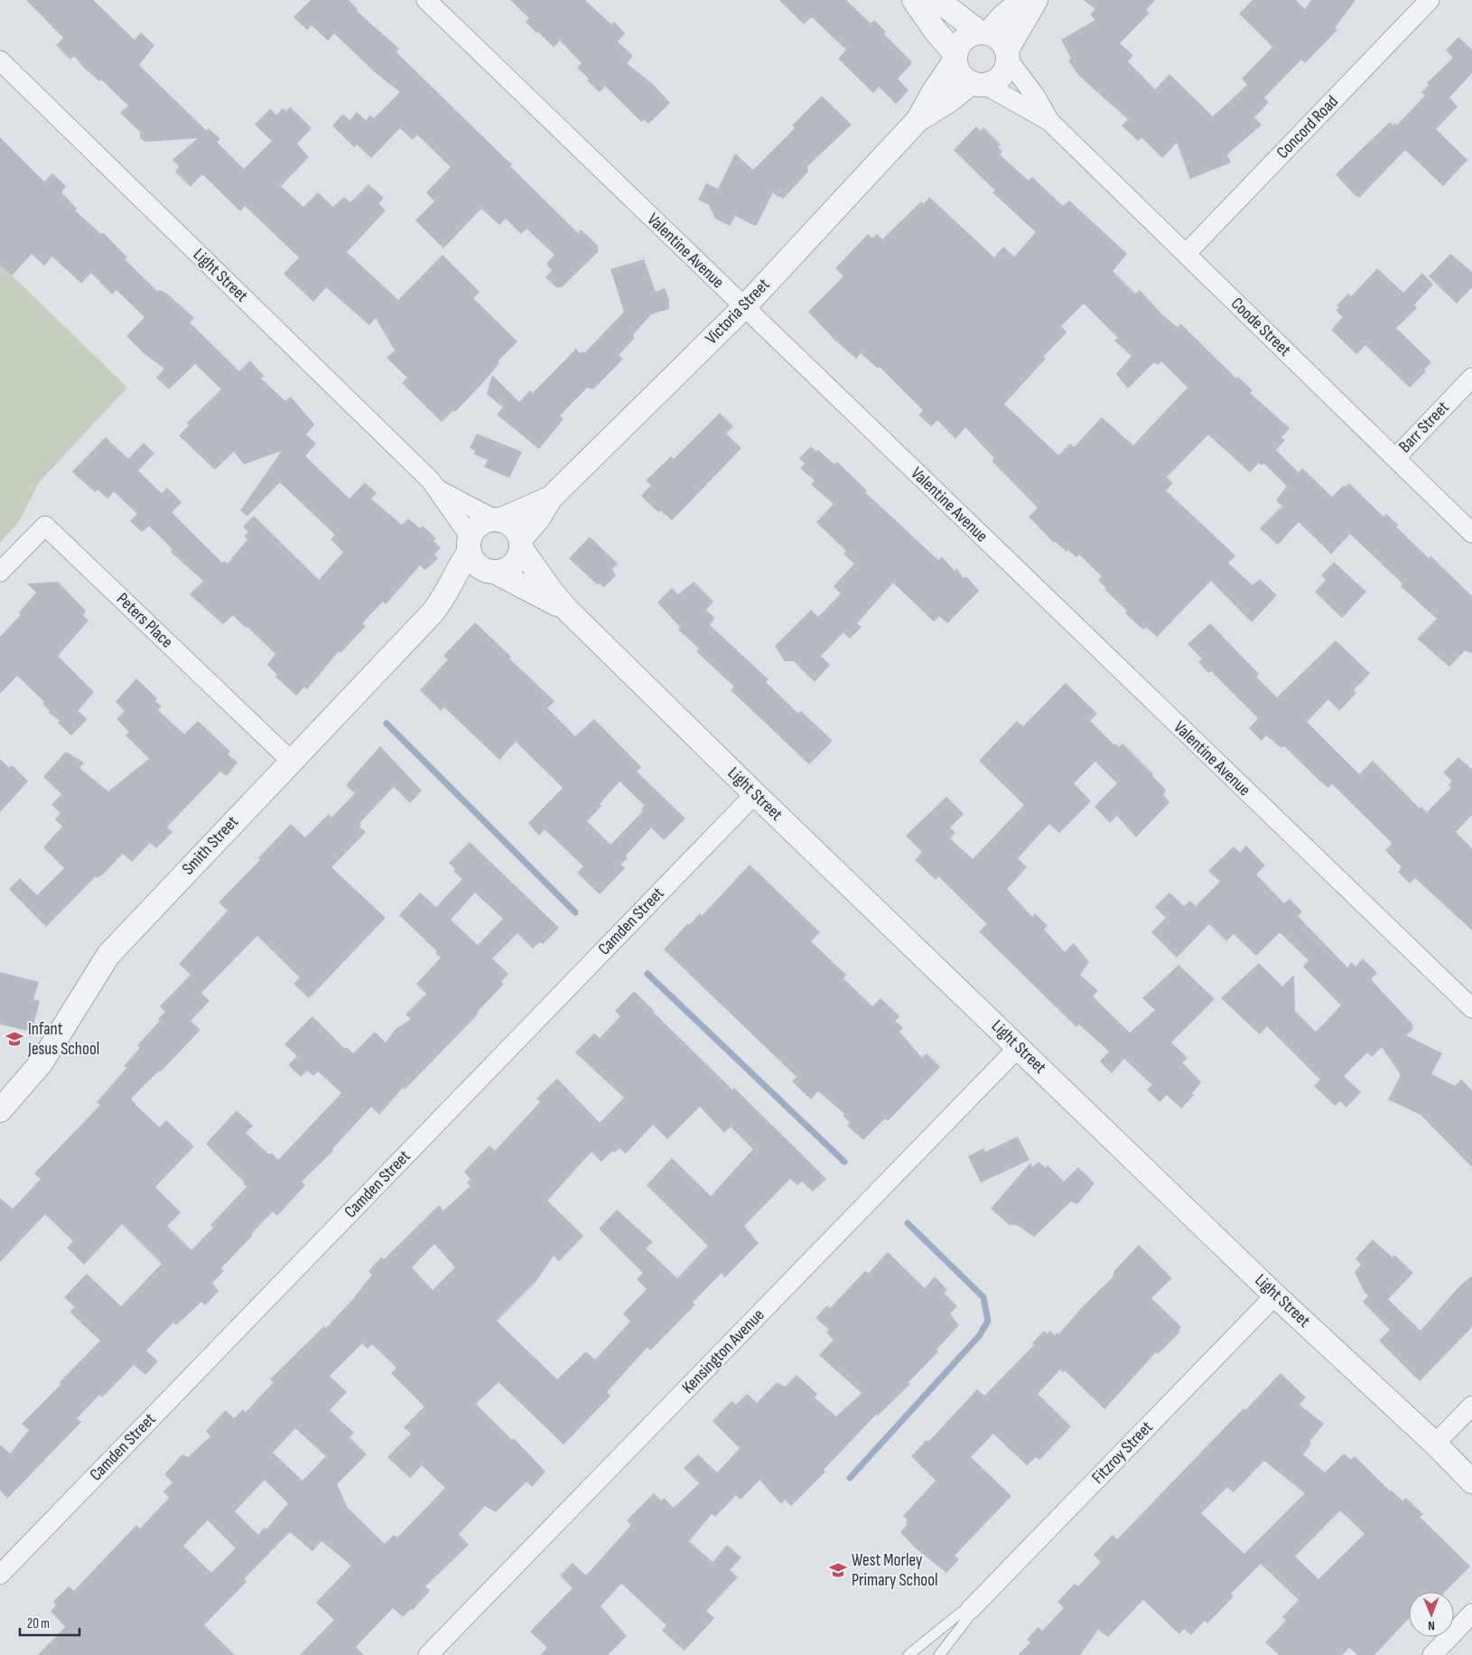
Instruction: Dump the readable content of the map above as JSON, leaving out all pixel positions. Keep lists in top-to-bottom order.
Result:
{
  "streets": {
    "street": [
      "Concord Road",
      "Valentine Avenue",
      "Light Street",
      "Victoria Street",
      "Coode Street",
      "Barr Street",
      "Peters Place",
      "Smith Street",
      "Camden Street",
      "Kensington Avenue",
      "Fitzroy Street"
    ]
  },
  "crossings": [
    ["Concord Road", "Coode Street"],
    ["Valentine Avenue", "Victoria Street"],
    ["Light Street", "Victoria Street"],
    ["Light Street", "Smith Street"],
    ["Light Street", "Camden Street"],
    ["Light Street", "Kensington Avenue"],
    ["Light Street", "Fitzroy Street"],
    ["Victoria Street", "Coode Street"],
    ["Victoria Street", "Smith Street"],
    ["Coode Street", "Barr Street"],
    ["Peters Place", "Smith Street"]
  ],
  "places": {
    "school or university": ["Infant Jesus School", "West Morley Primary School"]
  },
  "scale_bar": "20 m",
  "north": "bottom"
}
